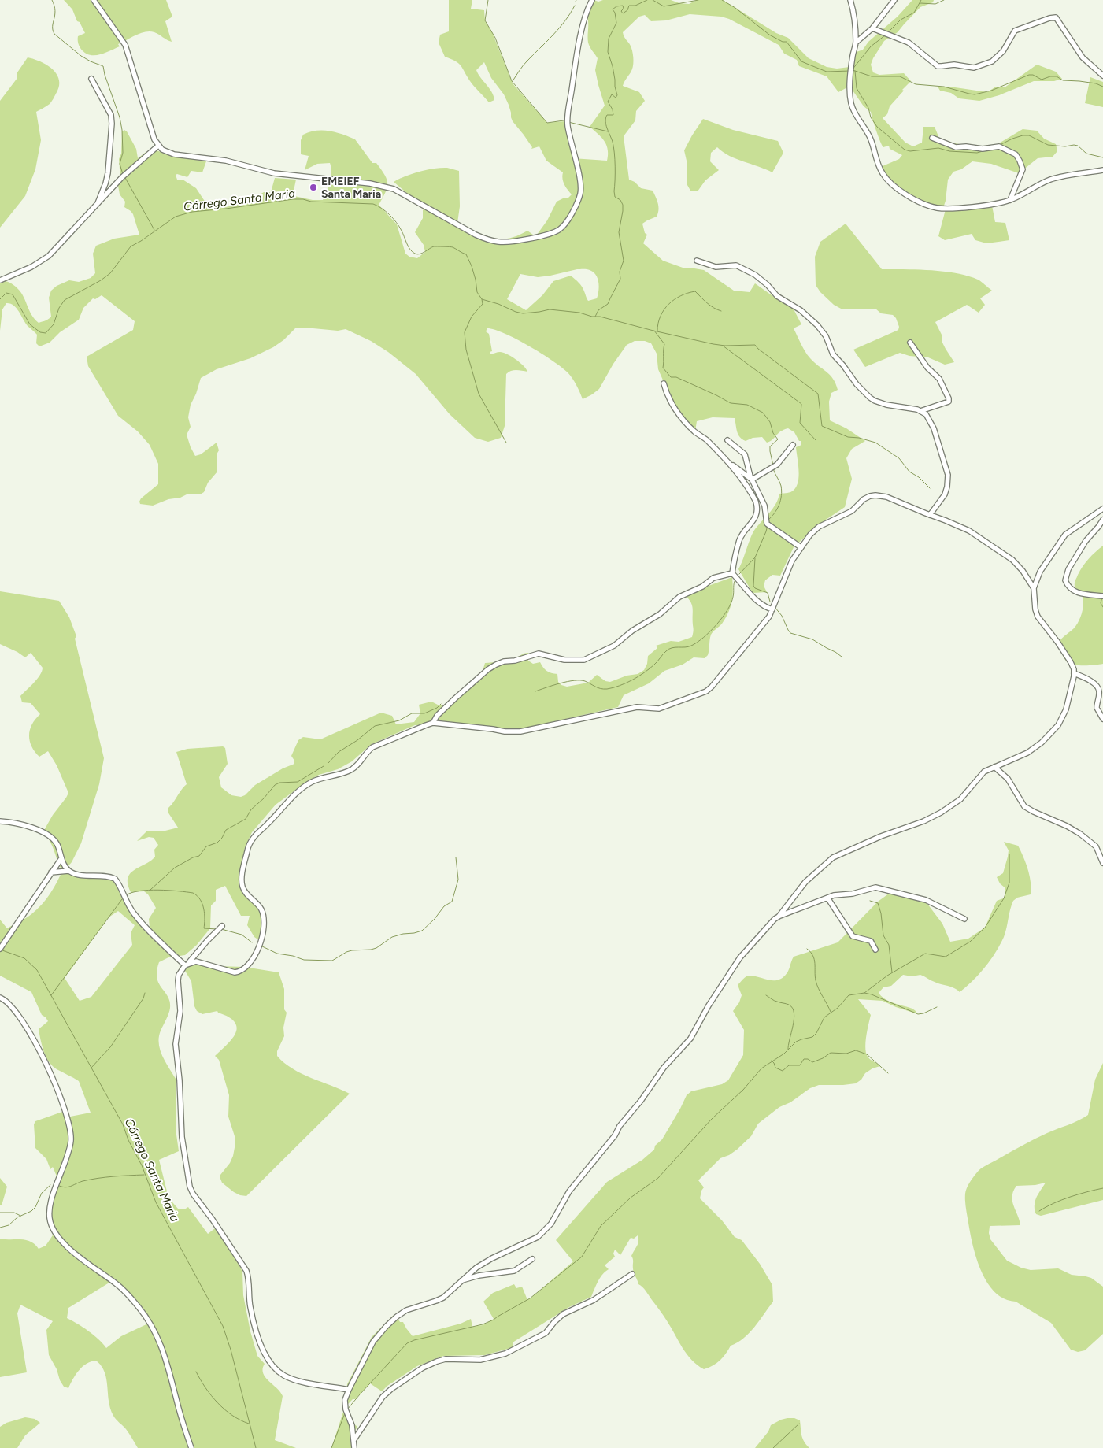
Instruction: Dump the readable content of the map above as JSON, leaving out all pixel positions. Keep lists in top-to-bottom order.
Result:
{
  "water": ["Córrego Santa Maria"],
  "places": ["EMEIEF Santa Maria"]
}
